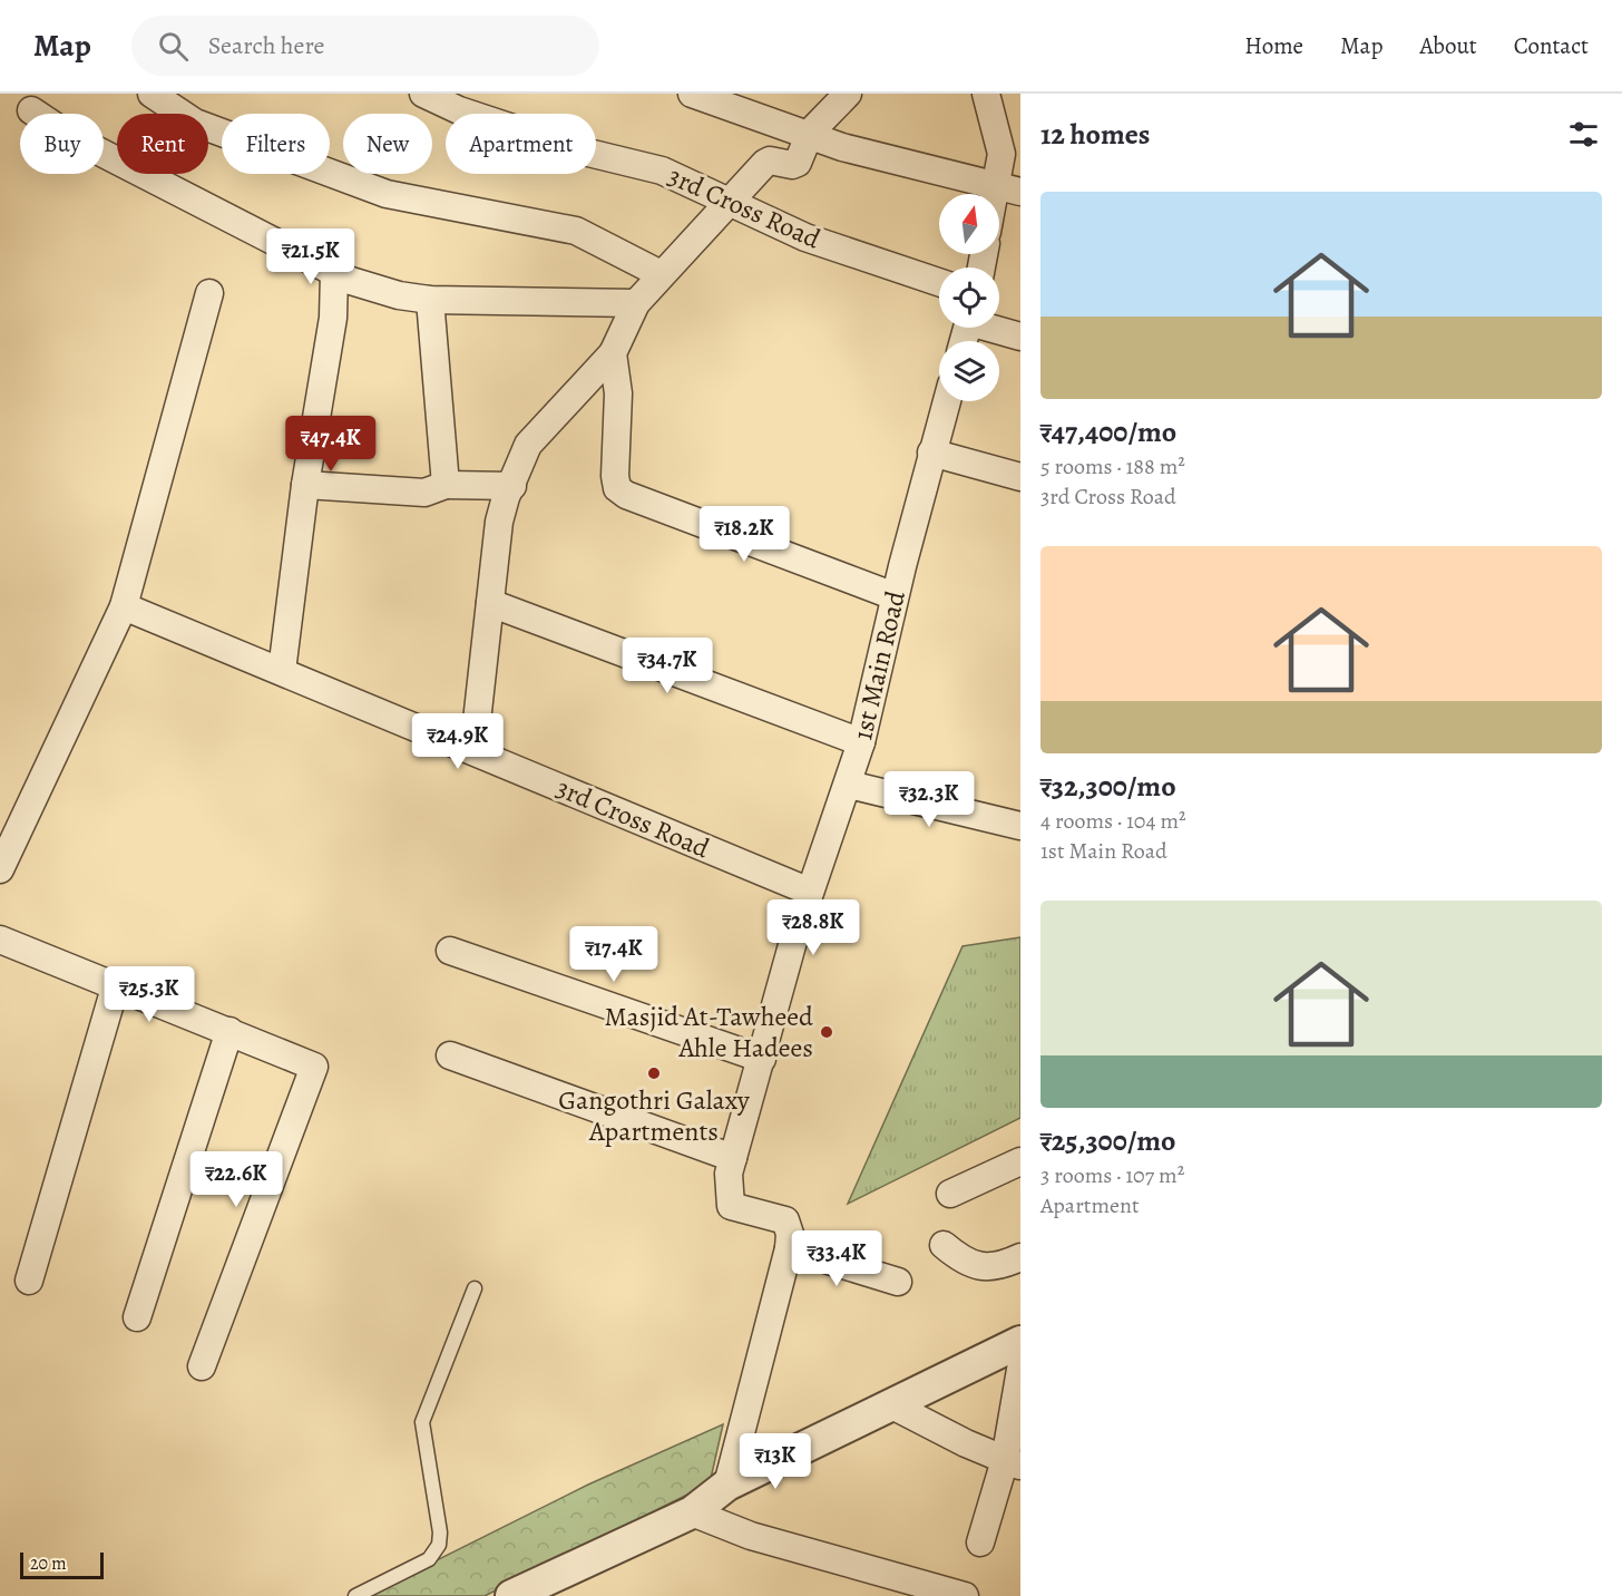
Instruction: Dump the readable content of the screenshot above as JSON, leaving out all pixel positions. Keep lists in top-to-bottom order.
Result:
{
  "streets": {
    "street": ["3rd Cross Road", "1st Main Road"]
  },
  "crossings": [
    ["3rd Cross Road", "1st Main Road"]
  ],
  "places": ["Masjid At-Tawheed Ahle Hadees", "Gangothri Galaxy Apartments"],
  "scale_bar": "20 m",
  "north": "top",
  "page": {
    "header": "Map",
    "search": "Search here",
    "nav": [
      "Home",
      "Map",
      "About",
      "Contact"
    ],
    "heading": "12 homes",
    "chip": [
      "Buy",
      "Rent",
      "Filters",
      "New",
      "Apartment"
    ],
    "list": [
      {
        "name": "₹47,400/mo",
        "note": "5 rooms · 188 m² · 3rd Cross Road"
      },
      {
        "name": "₹32,300/mo",
        "note": "4 rooms · 104 m² · 1st Main Road"
      },
      {
        "name": "₹25,300/mo",
        "note": "3 rooms · 107 m² · Apartment"
      }
    ],
    "price": [
      "₹21.5K",
      "₹47.4K",
      "₹18.2K",
      "₹34.7K",
      "₹24.9K",
      "₹32.3K",
      "₹28.8K",
      "₹17.4K",
      "₹25.3K",
      "₹22.6K",
      "₹33.4K",
      "₹13K"
    ],
    "scale": "20 m"
  }
}
